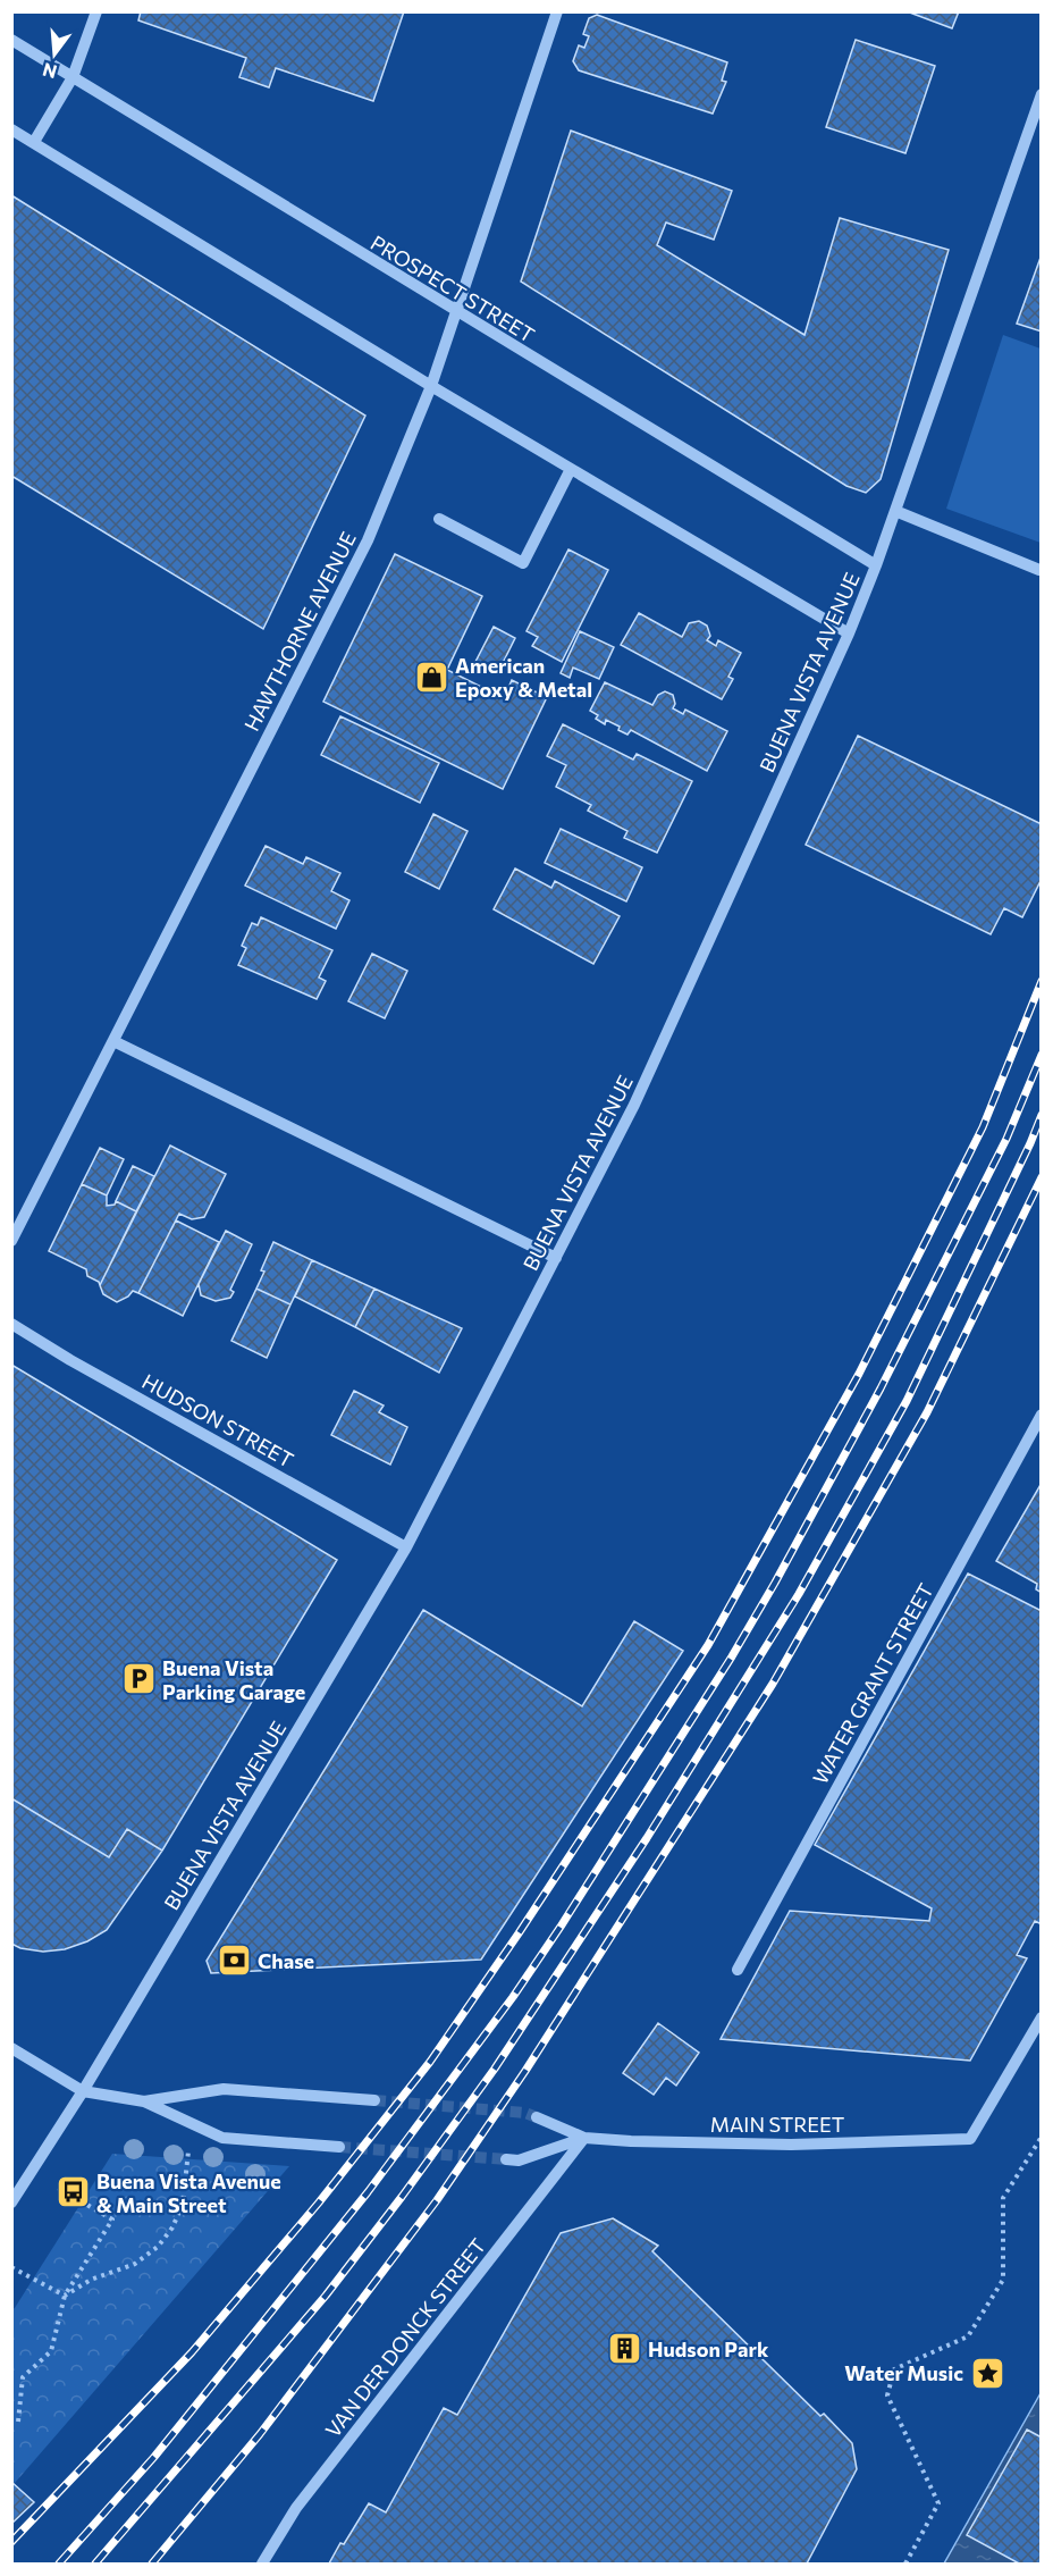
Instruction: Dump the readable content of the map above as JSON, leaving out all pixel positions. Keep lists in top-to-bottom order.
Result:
{
  "streets": {
    "street": [
      "PROSPECT STREET",
      "HAWTHORNE AVENUE",
      "BUENA VISTA AVENUE",
      "HUDSON STREET",
      "WATER GRANT STREET",
      "MAIN STREET",
      "VAN DER DONCK STREET"
    ]
  },
  "crossings": [
    ["PROSPECT STREET", "HAWTHORNE AVENUE"],
    ["PROSPECT STREET", "BUENA VISTA AVENUE"],
    ["BUENA VISTA AVENUE", "HUDSON STREET"],
    ["MAIN STREET", "VAN DER DONCK STREET"]
  ],
  "places": {
    "shop": ["American Epoxy & Metal"],
    "parking": ["Buena Vista Parking Garage"],
    "bank": ["Chase"],
    "bus stop": ["Buena Vista Avenue & Main Street"],
    "building": ["Hudson Park"],
    "place": ["Water Music"]
  },
  "north": "bottom"
}
